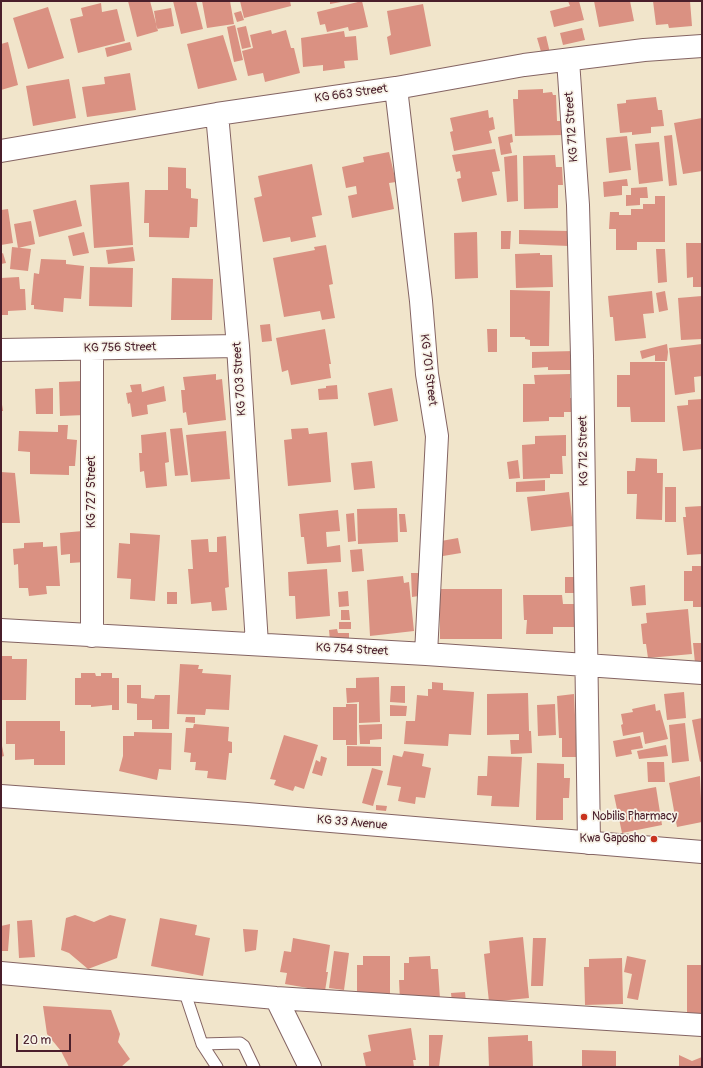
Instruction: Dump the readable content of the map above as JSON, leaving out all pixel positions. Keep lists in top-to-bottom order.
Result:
{
  "streets": {
    "street": [
      "KG 663 Street",
      "KG 712 Street",
      "KG 756 Street",
      "KG 701 Street",
      "KG 703 Street",
      "KG 727 Street",
      "KG 754 Street",
      "KG 33 Avenue"
    ]
  },
  "crossings": [
    ["KG 663 Street", "KG 712 Street"],
    ["KG 663 Street", "KG 701 Street"],
    ["KG 663 Street", "KG 703 Street"],
    ["KG 712 Street", "KG 754 Street"],
    ["KG 712 Street", "KG 33 Avenue"],
    ["KG 756 Street", "KG 703 Street"],
    ["KG 756 Street", "KG 727 Street"],
    ["KG 701 Street", "KG 754 Street"],
    ["KG 703 Street", "KG 754 Street"],
    ["KG 727 Street", "KG 754 Street"]
  ],
  "places": ["Nobilis Pharmacy", "Kwa Gaposho"],
  "scale_bar": "20 m"
}
